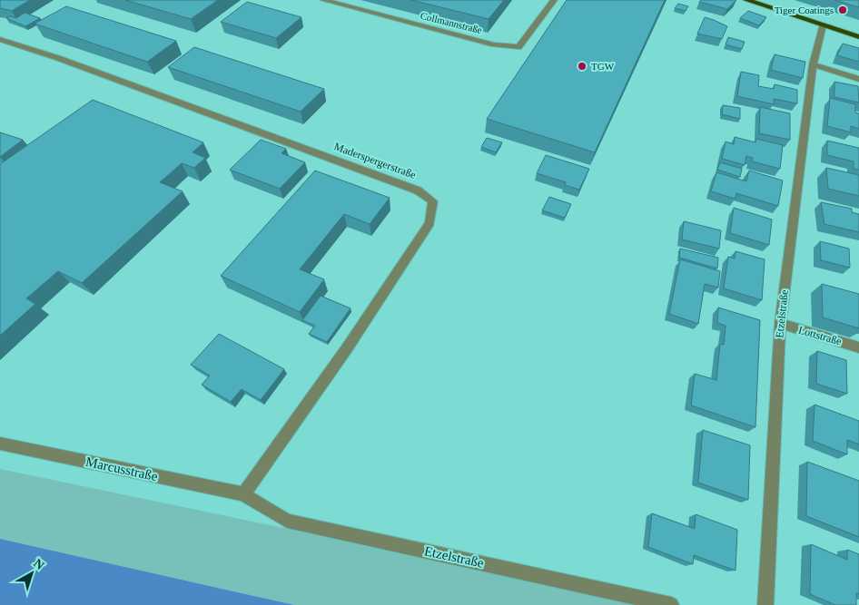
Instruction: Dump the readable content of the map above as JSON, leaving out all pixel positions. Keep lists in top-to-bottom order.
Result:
{
  "streets": {
    "street": [
      "Collmannstraße",
      "Maderspergerstraße",
      "Etzelstraße",
      "Lottstraße",
      "Marcusstraße"
    ]
  },
  "crossings": [
    ["Maderspergerstraße", "Etzelstraße"],
    ["Maderspergerstraße", "Marcusstraße"],
    ["Etzelstraße", "Lottstraße"],
    ["Etzelstraße", "Marcusstraße"]
  ],
  "places": ["Tiger Coatings", "TGW"],
  "north": "top right"
}
